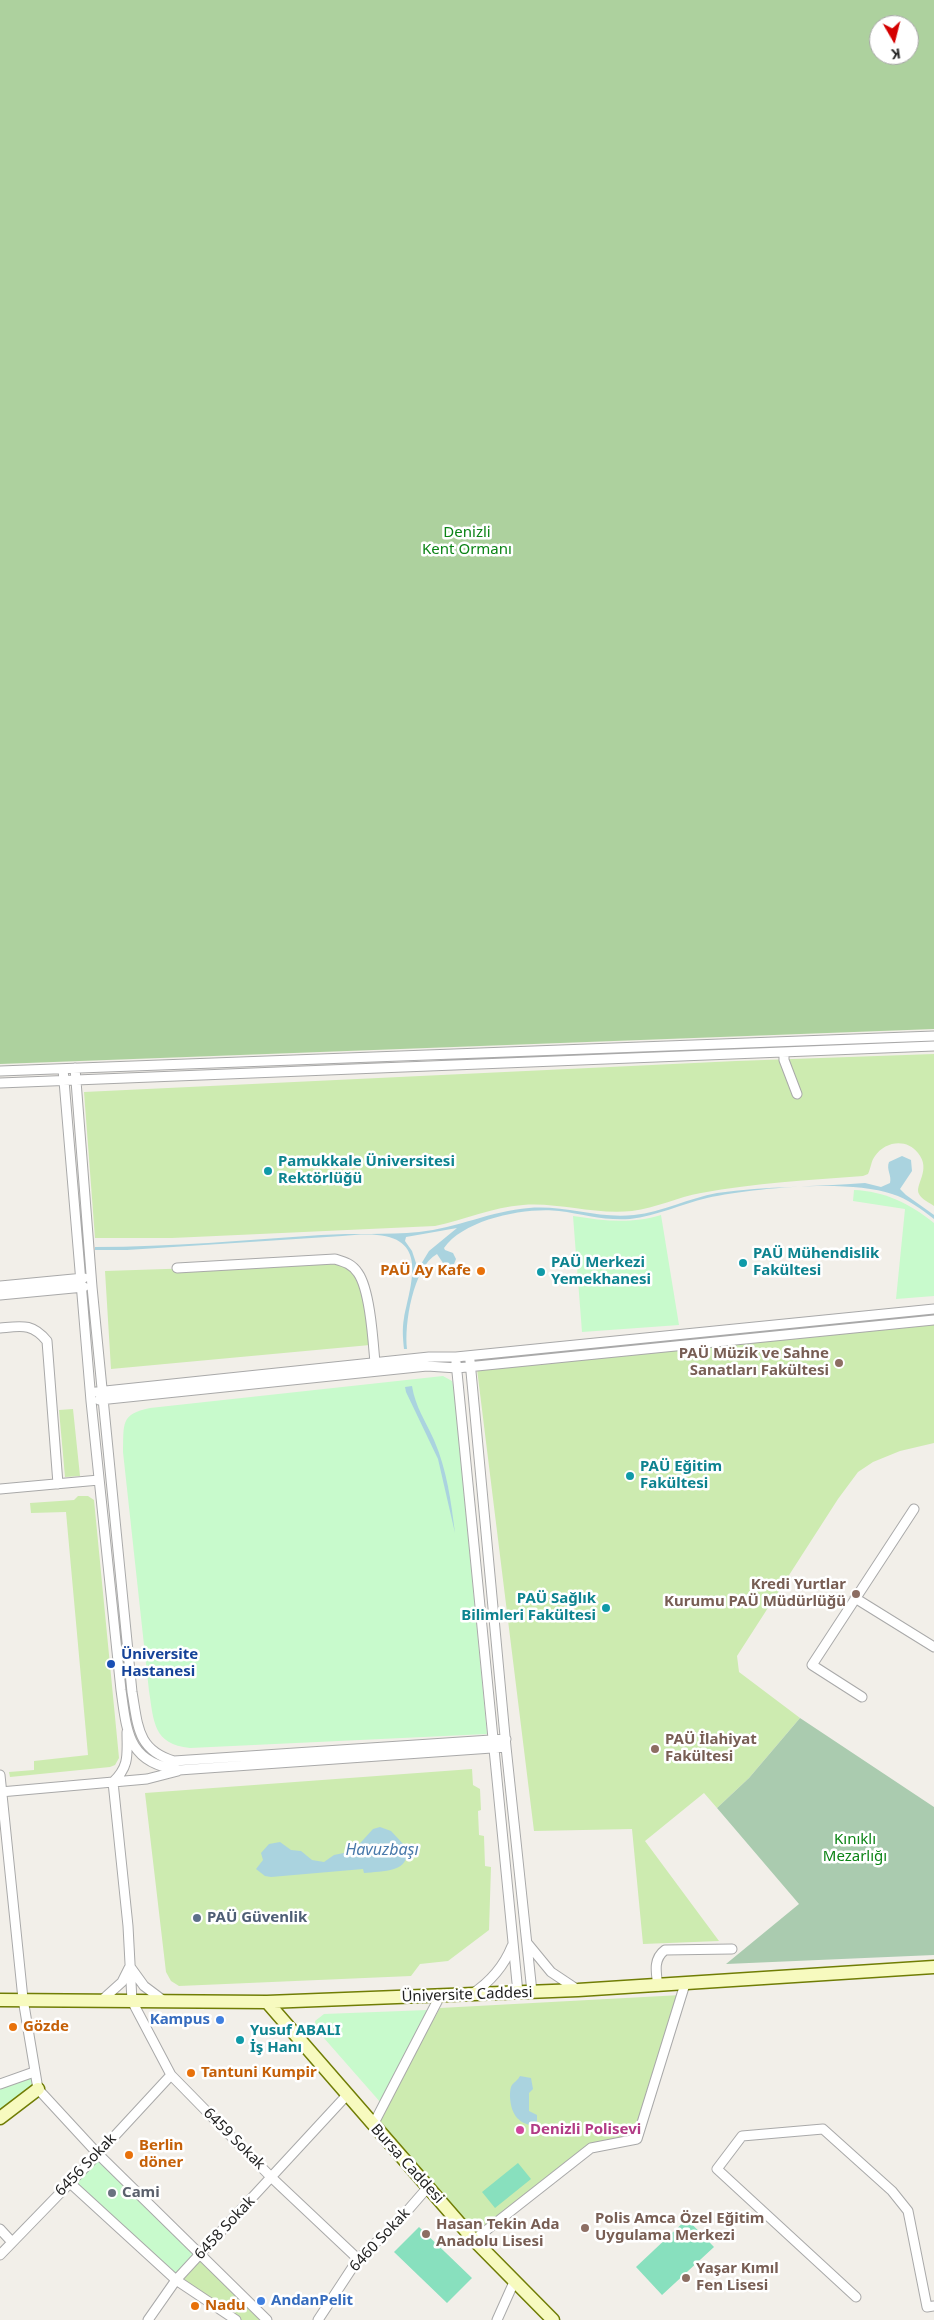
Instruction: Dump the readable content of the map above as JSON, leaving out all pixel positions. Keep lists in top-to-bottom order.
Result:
{
  "streets": {
    "main road": ["Üniversite Caddesi", "Bursa Caddesi"],
    "street": [
      "6459 Sokak",
      "6456 Sokak",
      "6458 Sokak",
      "6460 Sokak"
    ]
  },
  "crossings": [
    ["Üniversite Caddesi", "6459 Sokak"],
    ["Üniversite Caddesi", "Bursa Caddesi"],
    ["6459 Sokak", "6456 Sokak"],
    ["6459 Sokak", "6458 Sokak"],
    ["6459 Sokak", "6460 Sokak"],
    ["Bursa Caddesi", "6458 Sokak"],
    ["Bursa Caddesi", "6460 Sokak"]
  ],
  "water": ["Havuzbaşı"],
  "parks": ["Denizli Kent Ormanı", "Kınıklı Mezarlığı"],
  "places": [
    "Pamukkale Üniversitesi Rektörlüğü",
    "PAÜ Mühendislik Fakültesi",
    "PAÜ Ay Kafe",
    "PAÜ Merkezi Yemekhanesi",
    "PAÜ Müzik ve Sahne Sanatları Fakültesi",
    "PAÜ Eğitim Fakültesi",
    "Kredi Yurtlar Kurumu PAÜ Müdürlüğü",
    "PAÜ Sağlık Bilimleri Fakültesi",
    "Üniversite Hastanesi",
    "PAÜ İlahiyat Fakültesi",
    "PAÜ Güvenlik",
    "Kampus",
    "Gözde",
    "Yusuf ABALI İş Hanı",
    "Tantuni Kumpir",
    "Denizli Polisevi",
    "Berlin döner",
    "Cami",
    "Polis Amca Özel Eğitim Uygulama Merkezi",
    "Hasan Tekin Ada Anadolu Lisesi",
    "Yaşar Kımıl Fen Lisesi",
    "AndanPelit",
    "Nadu"
  ],
  "north": "bottom"
}
